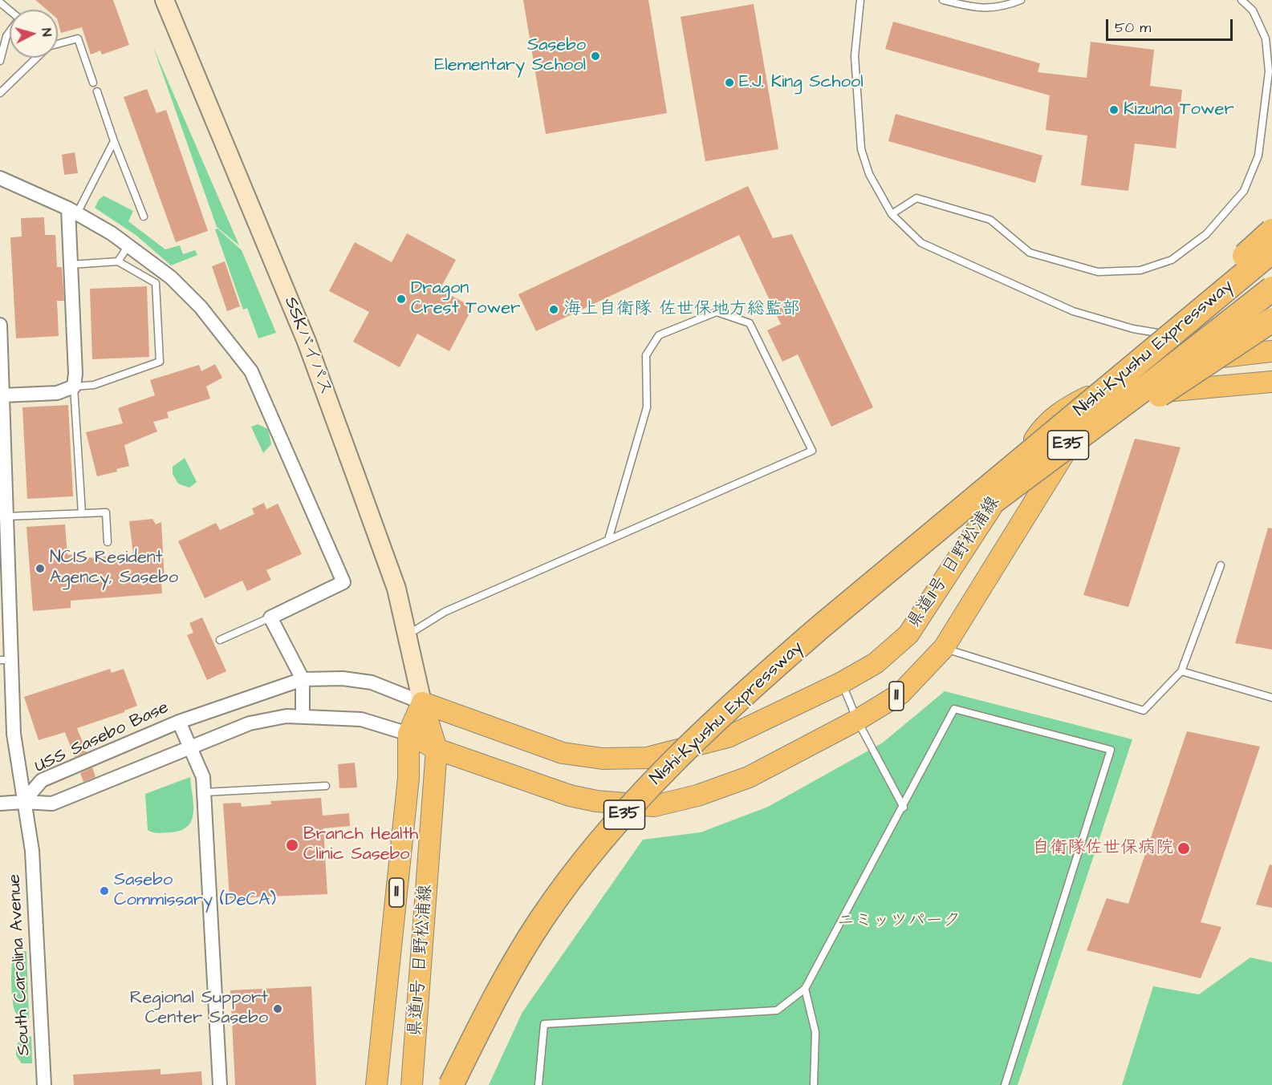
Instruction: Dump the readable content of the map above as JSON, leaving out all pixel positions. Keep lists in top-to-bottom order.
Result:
{
  "streets": {
    "highway": ["Nishi-Kyushu Expressway", "E35"],
    "main road": ["県道11号 日野松浦線", "11"],
    "street": ["SSKバイパス", "USS Sasebo Base", "South Carolina Avenue"]
  },
  "crossings": [
    ["SSKバイパス", "県道11号 日野松浦線"],
    ["SSKバイパス", "USS Sasebo Base"],
    ["県道11号 日野松浦線", "USS Sasebo Base"],
    ["USS Sasebo Base", "South Carolina Avenue"]
  ],
  "parks": ["ニミッツパーク"],
  "places": [
    "Sasebo Elementary School",
    "E.J. King School",
    "Kizuna Tower",
    "Dragon Crest Tower",
    "海上自衛隊 佐世保地方総監部",
    "NCIS Resident Agency, Sasebo",
    "Branch Health Clinic Sasebo",
    "自衛隊佐世保病院",
    "Sasebo Commissary (DeCA)",
    "Regional Support Center Sasebo"
  ],
  "scale_bar": "50 m",
  "north": "right"
}
